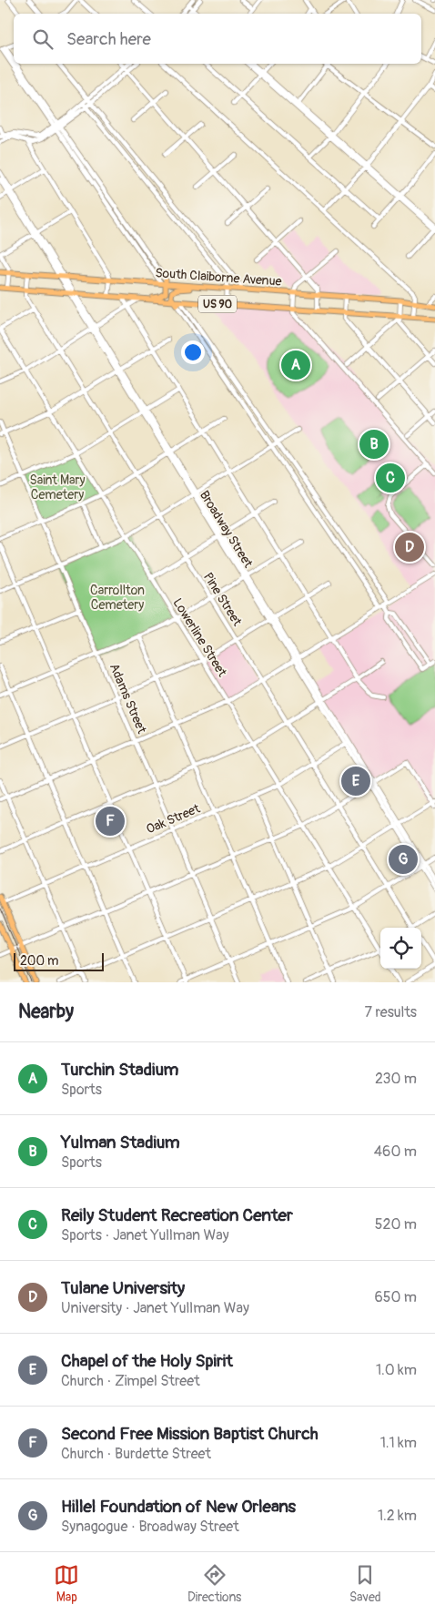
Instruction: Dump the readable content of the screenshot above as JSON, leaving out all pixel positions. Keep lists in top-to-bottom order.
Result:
{
  "streets": {
    "main road": ["South Claiborne Avenue", "US 90"],
    "street": [
      "Broadway Street",
      "Pine Street",
      "Lowerline Street",
      "Adams Street",
      "Oak Street"
    ]
  },
  "crossings": [
    ["South Claiborne Avenue", "Broadway Street"],
    ["South Claiborne Avenue", "Pine Street"],
    ["US 90", "Broadway Street"],
    ["US 90", "Pine Street"],
    ["Broadway Street", "Oak Street"],
    ["Pine Street", "Oak Street"],
    ["Lowerline Street", "Oak Street"],
    ["Adams Street", "Oak Street"]
  ],
  "parks": ["Saint Mary Cemetery", "Carrollton Cemetery"],
  "scale_bar": "200 m",
  "page": {
    "search": "Search here",
    "pins": [
      "A",
      "B",
      "C",
      "D",
      "E",
      "F",
      "G"
    ],
    "scale": "200 m",
    "heading": ["Nearby", "7 results"],
    "list": [
      {
        "mark": "A",
        "name": "Turchin Stadium",
        "note": "Sports",
        "value": "230 m"
      },
      {
        "mark": "B",
        "name": "Yulman Stadium",
        "note": "Sports",
        "value": "460 m"
      },
      {
        "mark": "C",
        "name": "Reily Student Recreation Center",
        "note": "Sports · Janet Yullman Way",
        "value": "520 m"
      },
      {
        "mark": "D",
        "name": "Tulane University",
        "note": "University · Janet Yullman Way",
        "value": "650 m"
      },
      {
        "mark": "E",
        "name": "Chapel of the Holy Spirit",
        "note": "Church · Zimpel Street",
        "value": "1.0 km"
      },
      {
        "mark": "F",
        "name": "Second Free Mission Baptist Church",
        "note": "Church · Burdette Street",
        "value": "1.1 km"
      },
      {
        "mark": "G",
        "name": "Hillel Foundation of New Orleans",
        "note": "Synagogue · Broadway Street",
        "value": "1.2 km"
      }
    ],
    "nav": ["Map", "Directions", "Saved"]
  }
}
